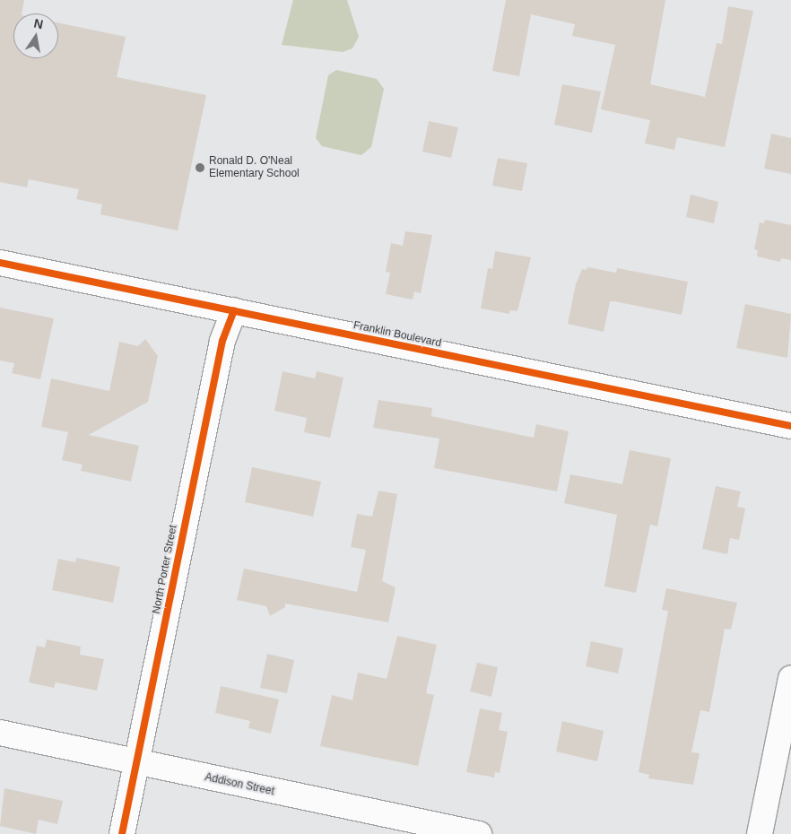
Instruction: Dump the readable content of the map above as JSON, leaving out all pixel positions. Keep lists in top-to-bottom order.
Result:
{
  "streets": {
    "street": ["Franklin Boulevard", "North Porter Street", "Addison Street"]
  },
  "crossings": [
    ["Franklin Boulevard", "North Porter Street"],
    ["North Porter Street", "Addison Street"]
  ],
  "places": ["Ronald D. O'Neal Elementary School"],
  "north": "top"
}
